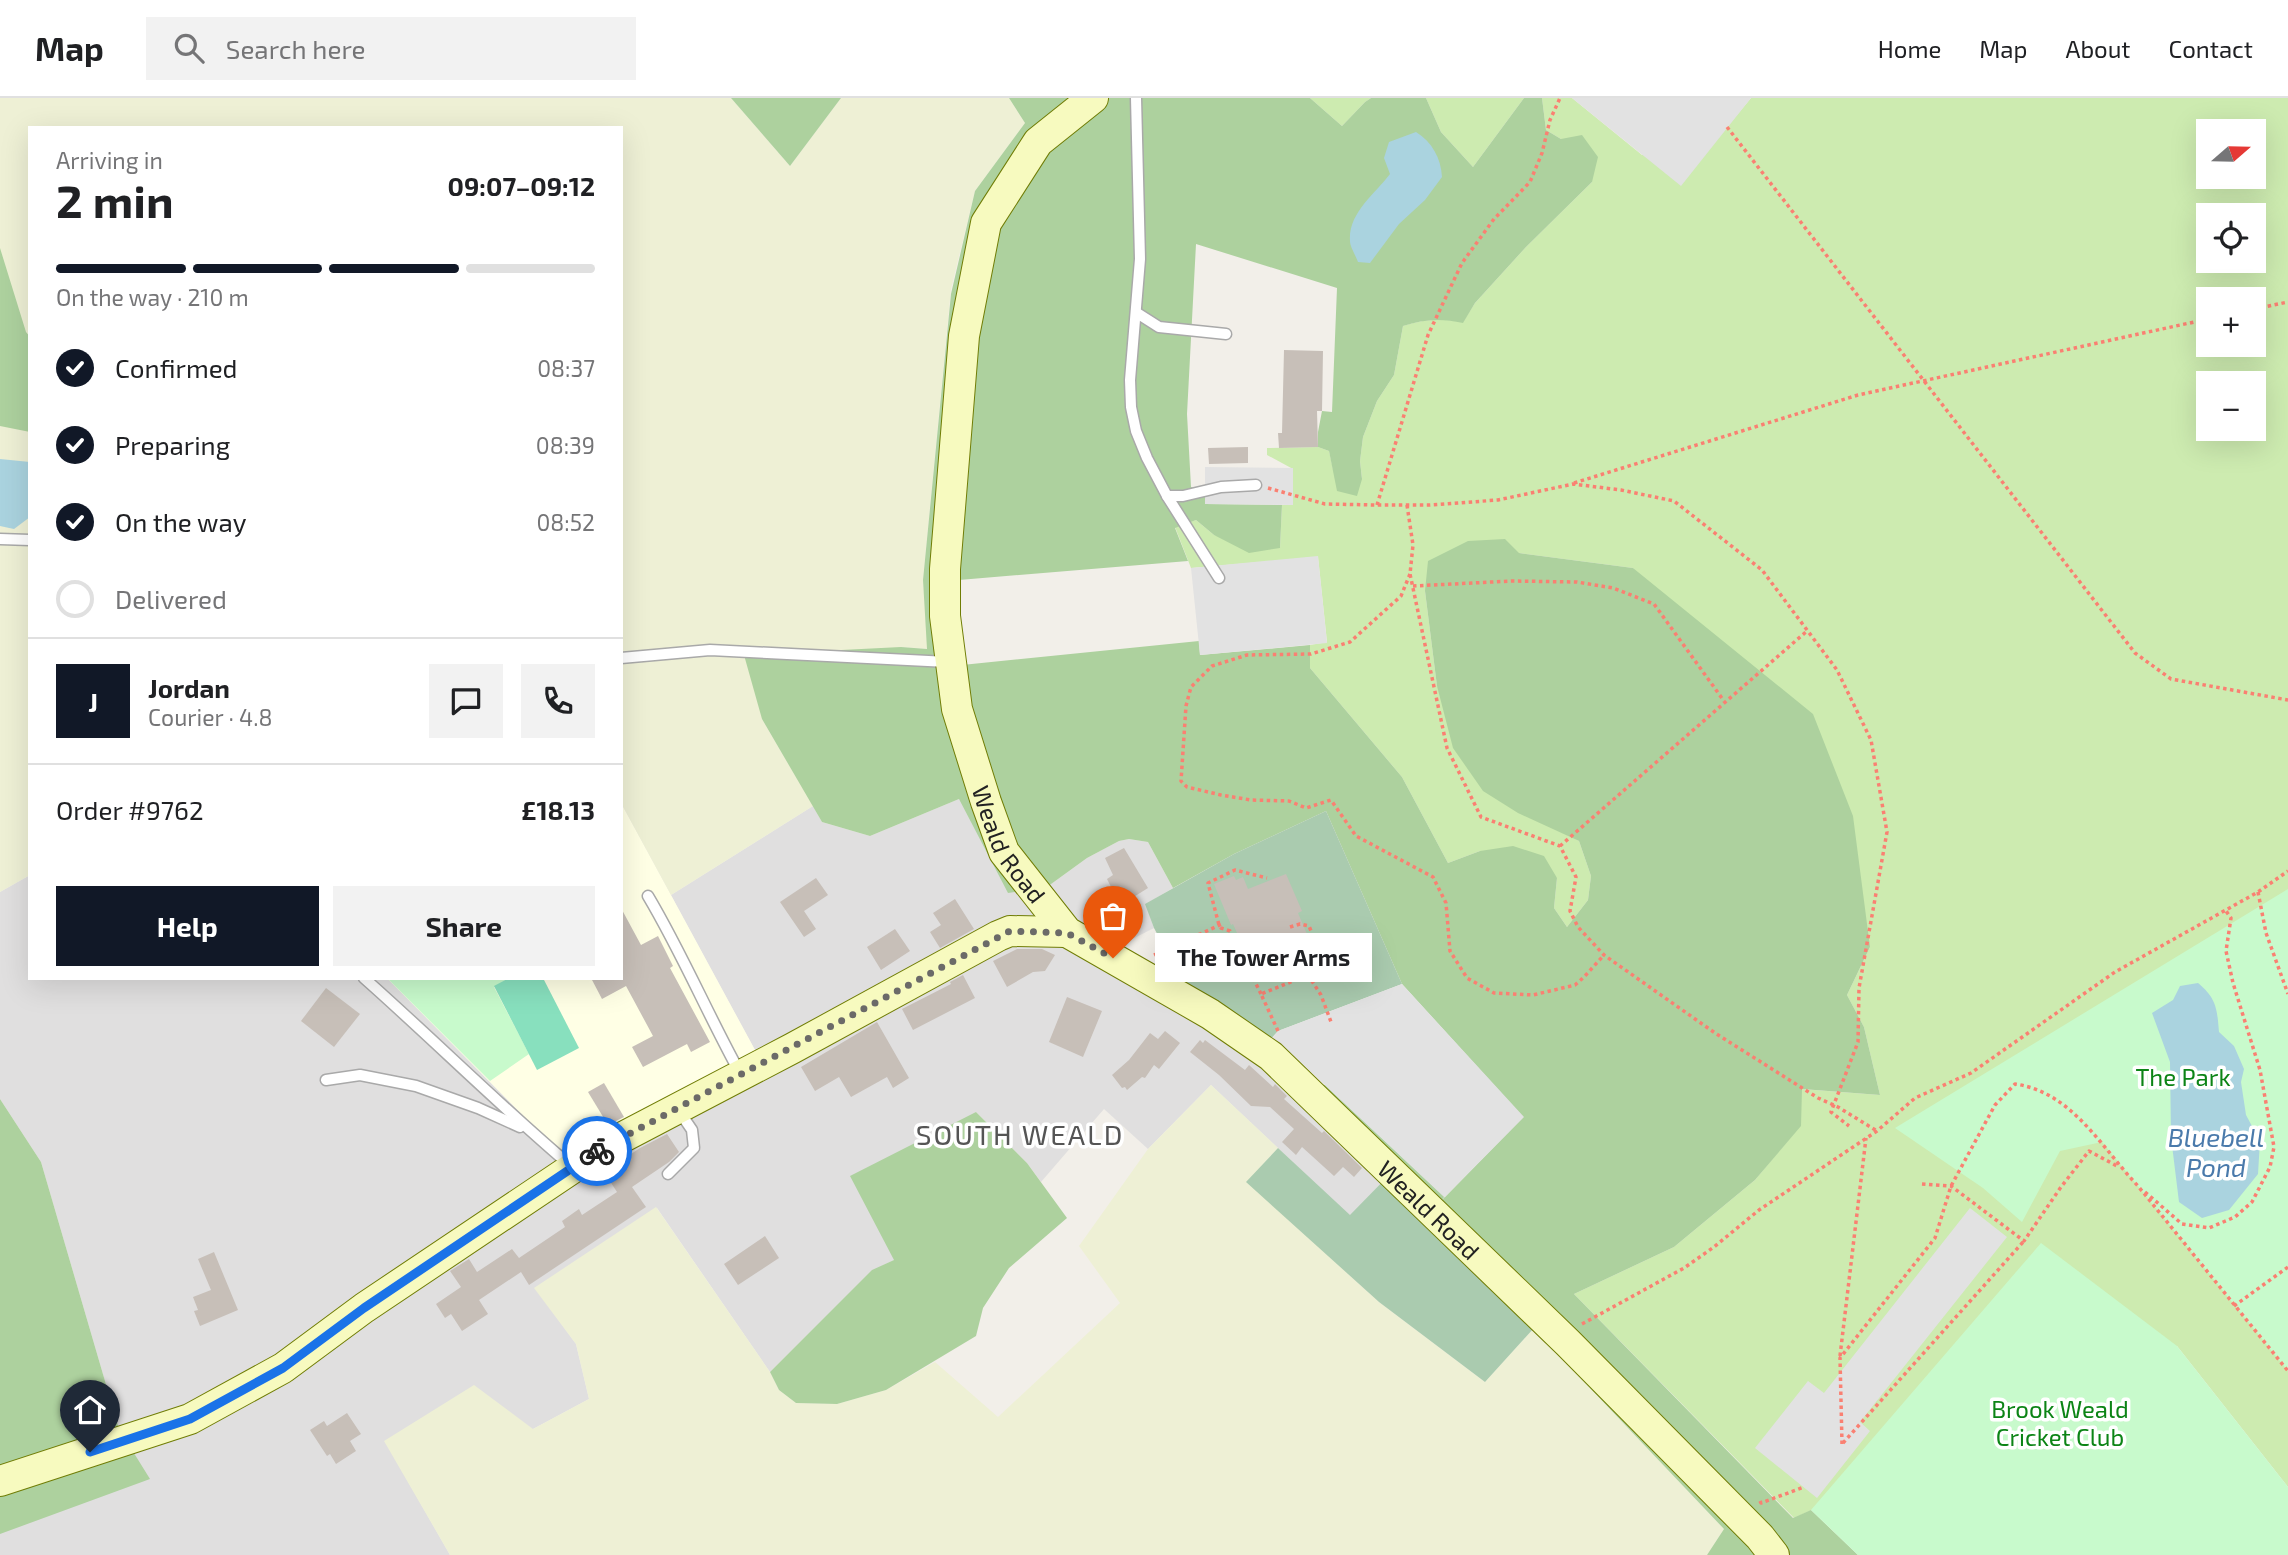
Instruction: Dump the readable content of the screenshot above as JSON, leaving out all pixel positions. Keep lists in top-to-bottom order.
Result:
{
  "streets": {
    "street": ["Weald Road"]
  },
  "districts": ["SOUTH WEALD"],
  "water": ["Bluebell Pond"],
  "parks": ["The Park", "Brook Weald Cricket Club"],
  "places": ["The Tower Arms"],
  "north": "right",
  "page": {
    "header": "Map",
    "search": "Search here",
    "nav": [
      "Home",
      "Map",
      "About",
      "Contact"
    ],
    "map_buttons": ["+", "−"],
    "heading": ["2 min", "Arriving in", "09:07–09:12"],
    "panel": [
      "Jordan",
      "Courier · 4.8",
      "Order #9762",
      "£18.13"
    ],
    "bar": "On the way · 210 m",
    "list": [
      ["Confirmed", "08:37"],
      ["Preparing", "08:39"],
      ["On the way", "08:52"],
      "Delivered"
    ],
    "round": "J",
    "buttons": ["Help", "Share"],
    "bubble": "The Tower Arms"
  }
}
